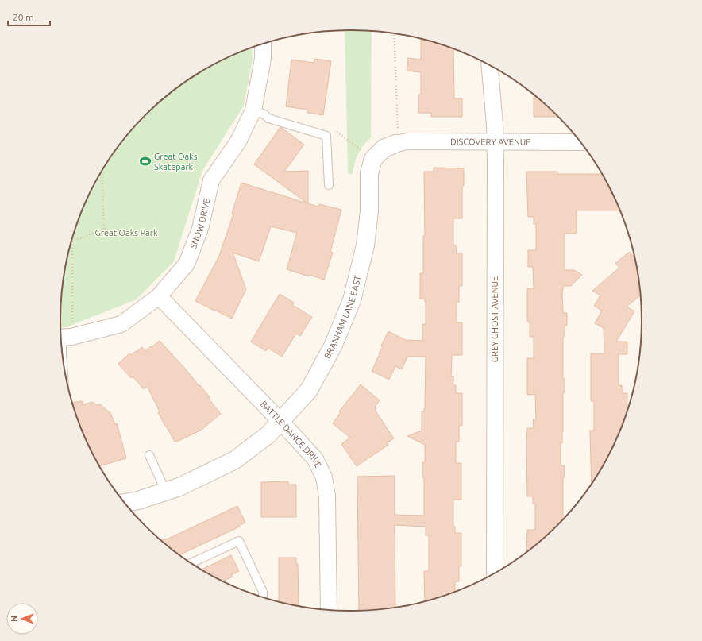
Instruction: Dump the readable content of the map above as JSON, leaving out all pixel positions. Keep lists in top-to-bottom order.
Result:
{
  "streets": {
    "street": [
      "DISCOVERY AVENUE",
      "SNOW DRIVE",
      "BRANHAM LANE EAST",
      "GREY GHOST AVENUE",
      "BATTLE DANCE DRIVE"
    ]
  },
  "crossings": [
    ["DISCOVERY AVENUE", "BRANHAM LANE EAST"],
    ["DISCOVERY AVENUE", "GREY GHOST AVENUE"],
    ["SNOW DRIVE", "BATTLE DANCE DRIVE"],
    ["BRANHAM LANE EAST", "BATTLE DANCE DRIVE"]
  ],
  "parks": ["Great Oaks Park"],
  "places": {
    "sports": ["Great Oaks Skatepark"]
  },
  "scale_bar": "20 m",
  "north": "left"
}
